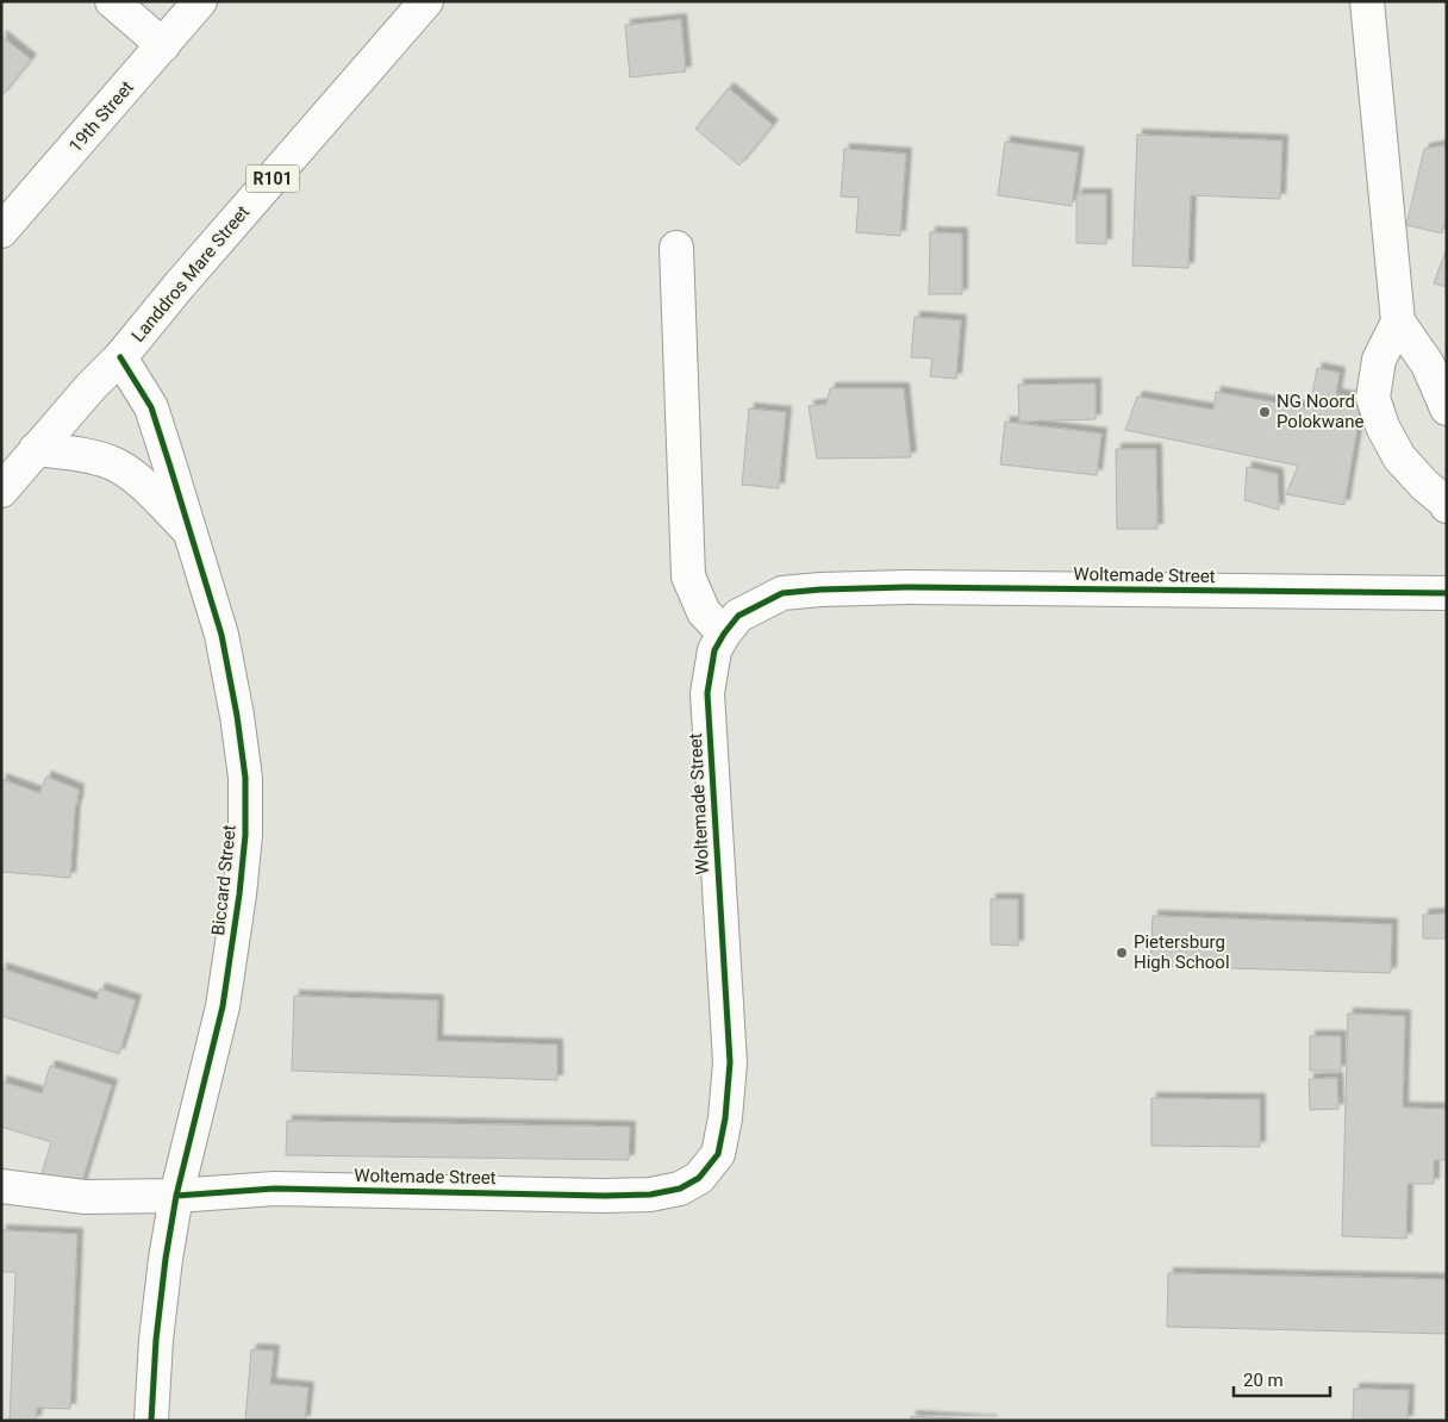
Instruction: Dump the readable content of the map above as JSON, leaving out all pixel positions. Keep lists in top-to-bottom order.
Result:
{
  "streets": {
    "street": [
      "19th Street",
      "R101",
      "Landdros Mare Street",
      "Woltemade Street",
      "Biccard Street"
    ]
  },
  "crossings": [
    ["Landdros Mare Street", "Biccard Street"],
    ["Woltemade Street", "Biccard Street"]
  ],
  "places": ["NG Noord Polokwane", "Pietersburg High School"],
  "scale_bar": "20 m"
}
